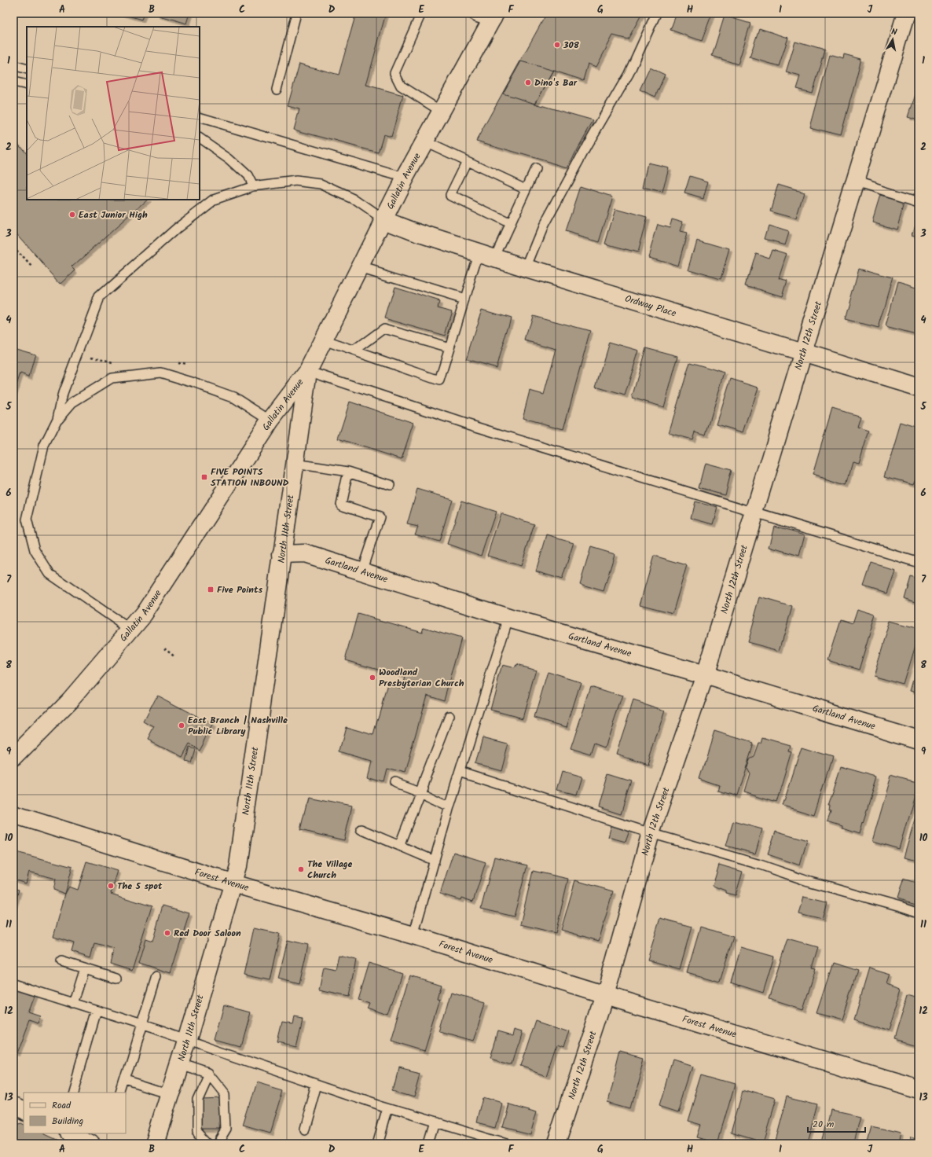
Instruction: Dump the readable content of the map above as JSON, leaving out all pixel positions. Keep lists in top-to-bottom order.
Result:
{
  "streets": {
    "street": [
      "Gallatin Avenue",
      "Ordway Place",
      "North 12th Street",
      "North 11th Street",
      "Gartland Avenue",
      "Forest Avenue"
    ]
  },
  "crossings": [
    ["Gallatin Avenue", "Ordway Place"],
    ["Gallatin Avenue", "North 11th Street"],
    ["Ordway Place", "North 12th Street"],
    ["North 12th Street", "Gartland Avenue"],
    ["North 12th Street", "Forest Avenue"],
    ["North 11th Street", "Gartland Avenue"],
    ["North 11th Street", "Forest Avenue"]
  ],
  "places": {
    "other": [
      "308",
      "Dino's Bar",
      "East Junior High",
      "Woodland Presbyterian Church",
      "East Branch | Nashville Public Library",
      "The Village Church",
      "The 5 spot",
      "Red Door Saloon"
    ],
    "transit": ["FIVE POINTS STATION INBOUND", "Five Points"]
  },
  "legend": ["Road", "Building"],
  "scale_bar": "20 m",
  "north": "top",
  "grid": {
    "columns": [
      "A",
      "B",
      "C",
      "D",
      "E",
      "F",
      "G",
      "H",
      "I",
      "J"
    ],
    "rows": [
      "1",
      "2",
      "3",
      "4",
      "5",
      "6",
      "7",
      "8",
      "9",
      "10",
      "11",
      "12",
      "13"
    ]
  }
}
